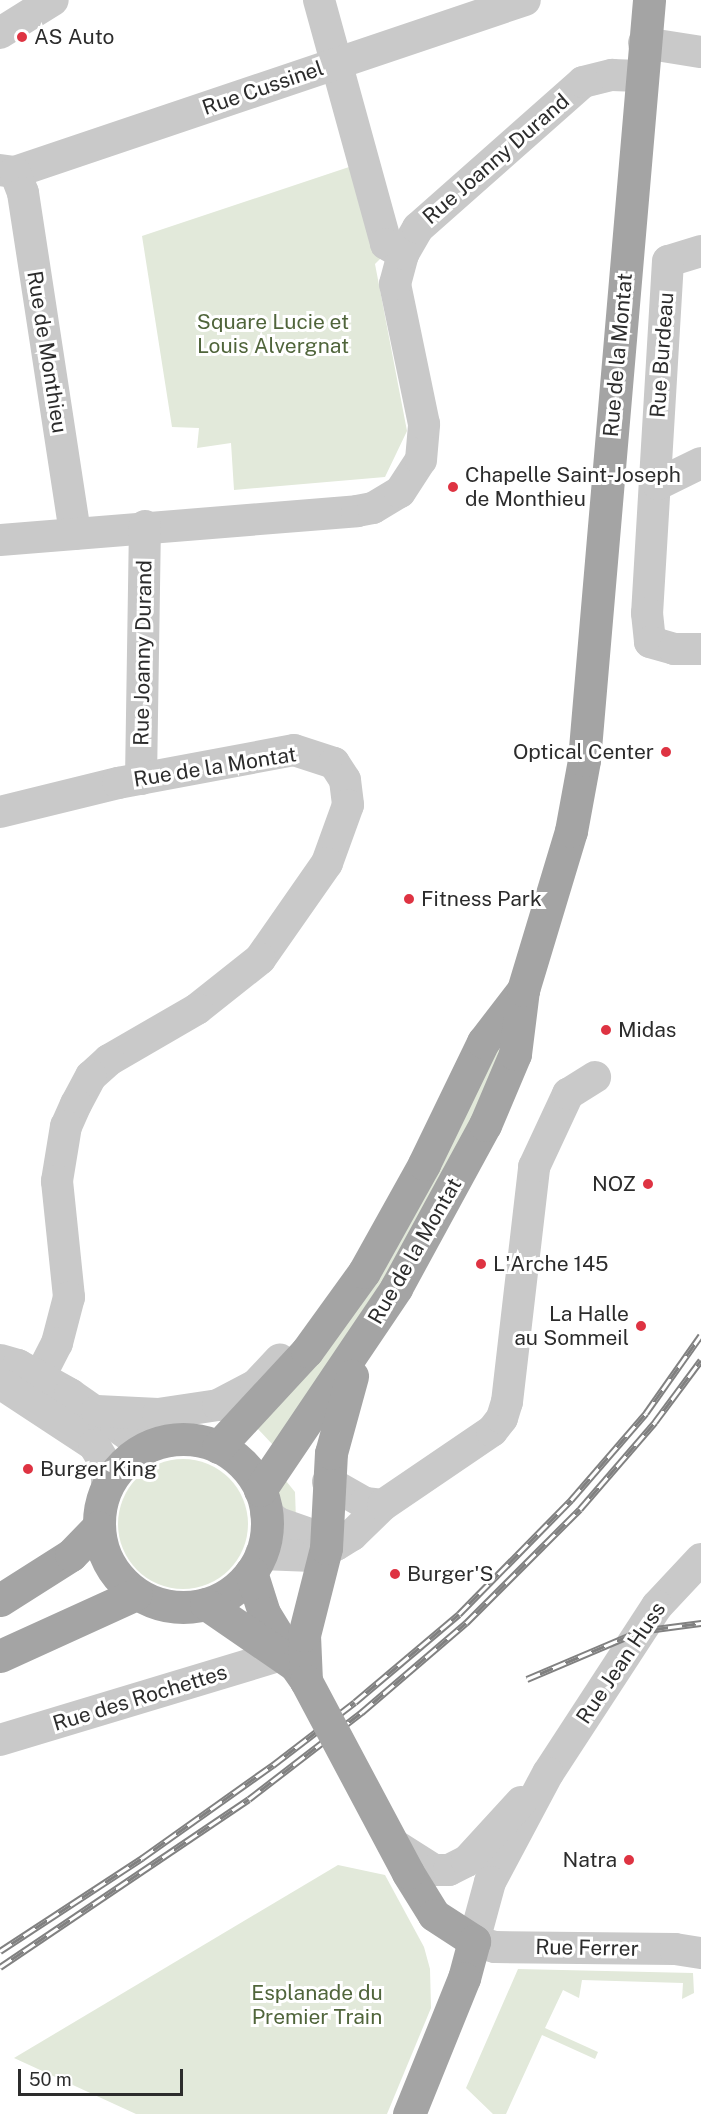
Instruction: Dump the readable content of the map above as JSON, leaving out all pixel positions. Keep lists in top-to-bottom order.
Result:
{
  "streets": {
    "main road": ["Rue de la Montat"],
    "street": [
      "Rue Cussinel",
      "Rue Joanny Durand",
      "Rue de Monthieu",
      "Rue Burdeau",
      "Rue Jean Huss",
      "Rue des Rochettes",
      "Rue Ferrer"
    ]
  },
  "crossings": [
    ["Rue Cussinel", "Rue de Monthieu"],
    ["Rue Joanny Durand", "Rue de Monthieu"],
    ["Rue Joanny Durand", "Rue de la Montat"],
    ["Rue Jean Huss", "Rue Ferrer"]
  ],
  "parks": ["Square Lucie et Louis Alvergnat", "Esplanade du Premier Train"],
  "places": [
    "AS Auto",
    "Chapelle Saint-Joseph de Monthieu",
    "Optical Center",
    "Fitness Park",
    "Midas",
    "NOZ",
    "L'Arche 145",
    "La Halle au Sommeil",
    "Burger King",
    "Burger'S",
    "Natra"
  ],
  "scale_bar": "50 m"
}
